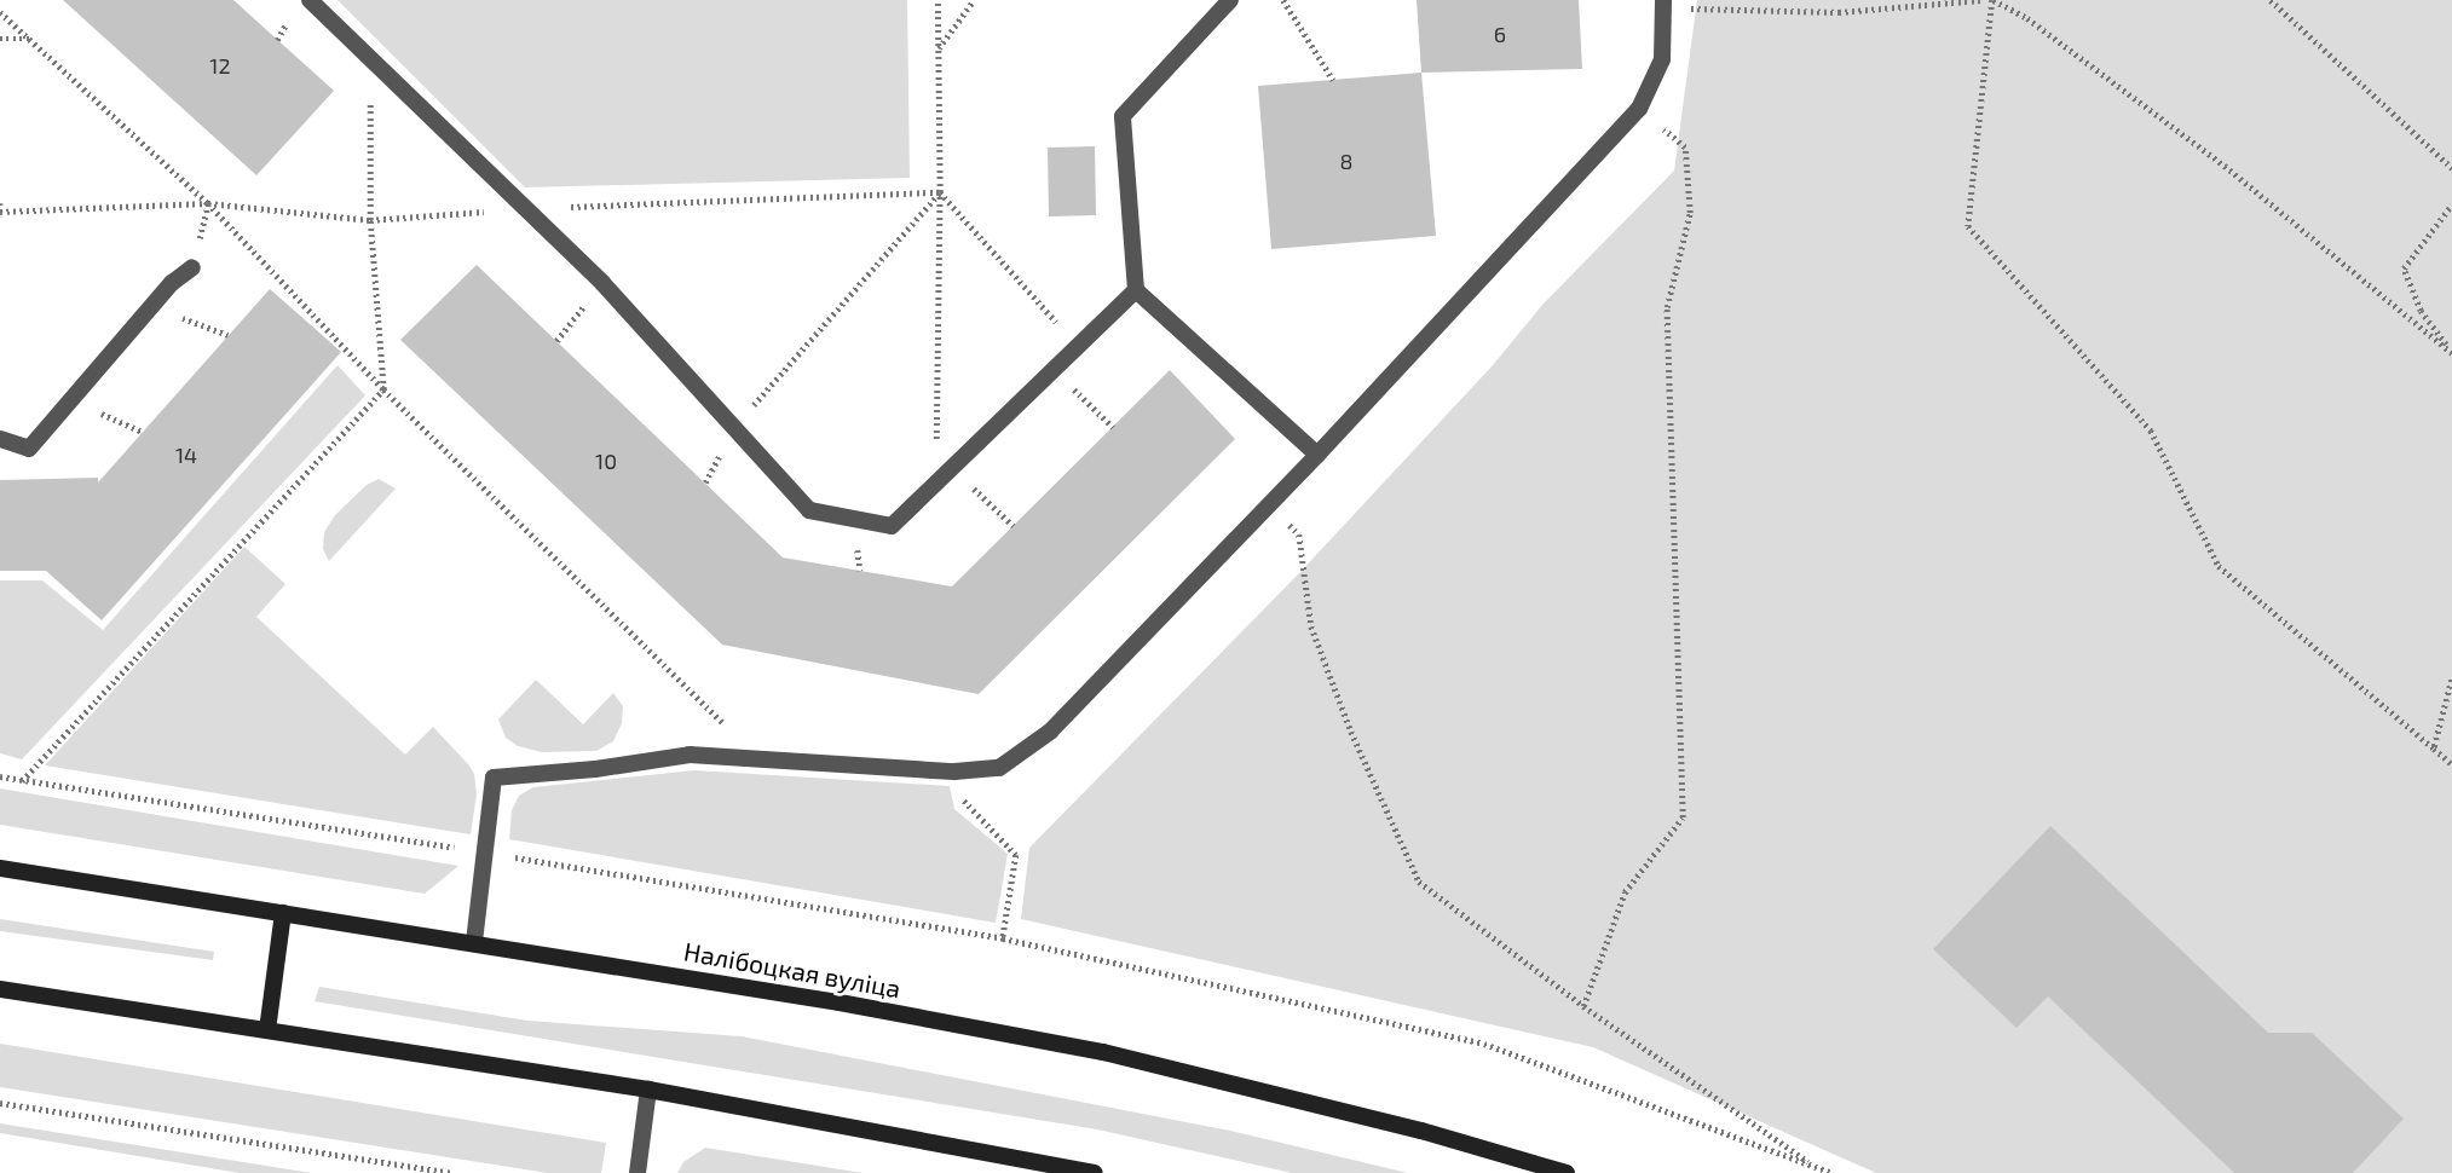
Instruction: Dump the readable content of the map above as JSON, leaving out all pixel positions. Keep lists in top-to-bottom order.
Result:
{
  "streets": {
    "main road": ["Налібоцкая вуліца"]
  },
  "house_numbers": [
    "6",
    "12",
    "8",
    "14",
    "10"
  ]
}
